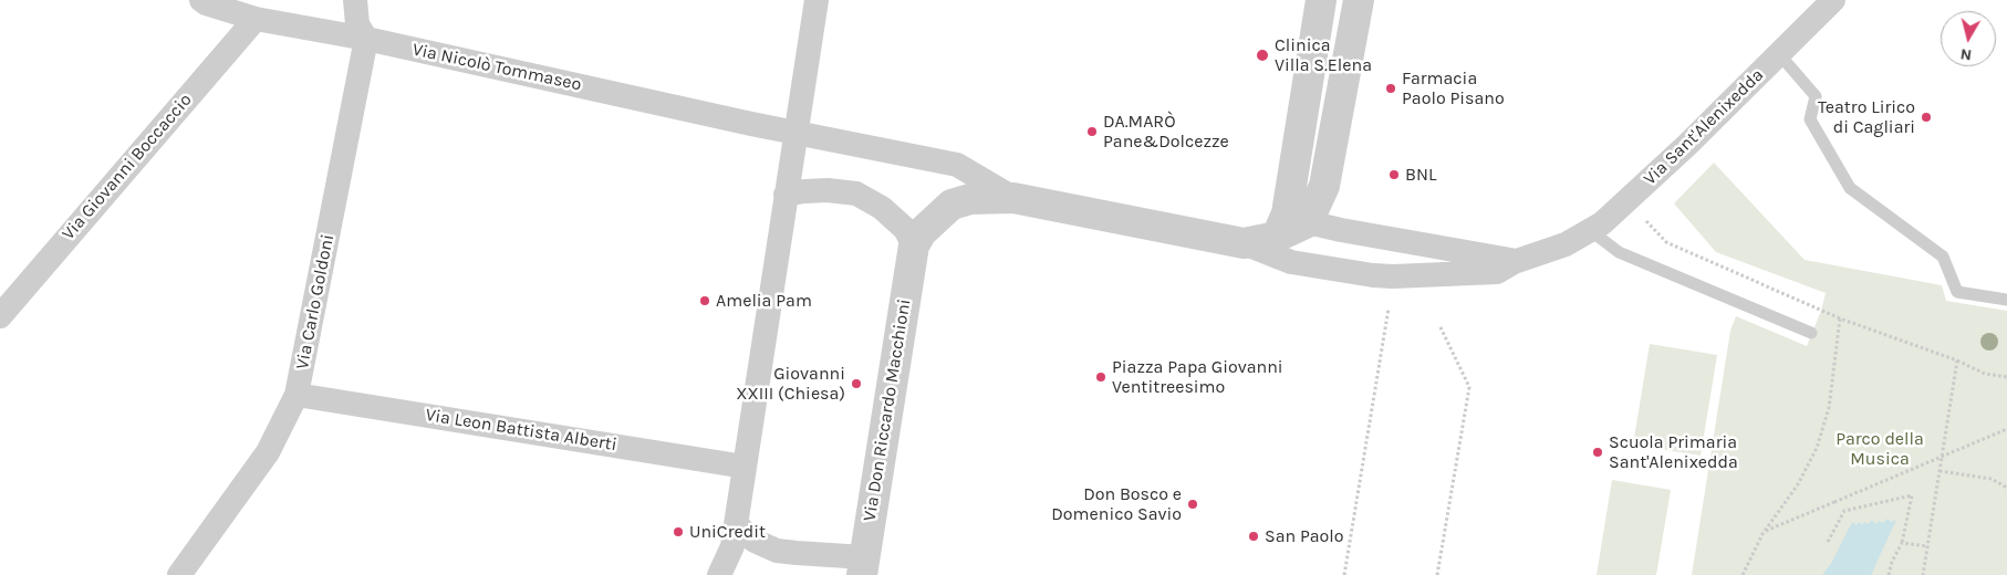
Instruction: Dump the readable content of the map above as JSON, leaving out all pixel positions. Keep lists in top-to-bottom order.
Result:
{
  "streets": {
    "street": [
      "Via Nicolò Tommaseo",
      "Via Sant'Alenixedda",
      "Via Giovanni Boccaccio",
      "Via Carlo Goldoni",
      "Via Don Riccardo Macchioni",
      "Via Leon Battista Alberti"
    ]
  },
  "crossings": [
    ["Via Nicolò Tommaseo", "Via Giovanni Boccaccio"],
    ["Via Nicolò Tommaseo", "Via Carlo Goldoni"],
    ["Via Carlo Goldoni", "Via Leon Battista Alberti"]
  ],
  "parks": ["Parco della Musica"],
  "places": [
    "Clinica Villa S.Elena",
    "Farmacia Paolo Pisano",
    "Teatro Lirico di Cagliari",
    "DA.MARÒ Pane&Dolcezze",
    "BNL",
    "Amelia Pam",
    "Piazza Papa Giovanni Ventitreesimo",
    "Giovanni XXIII (Chiesa)",
    "Scuola Primaria Sant'Alenixedda",
    "Don Bosco e Domenico Savio",
    "UniCredit",
    "San Paolo"
  ],
  "north": "bottom"
}
